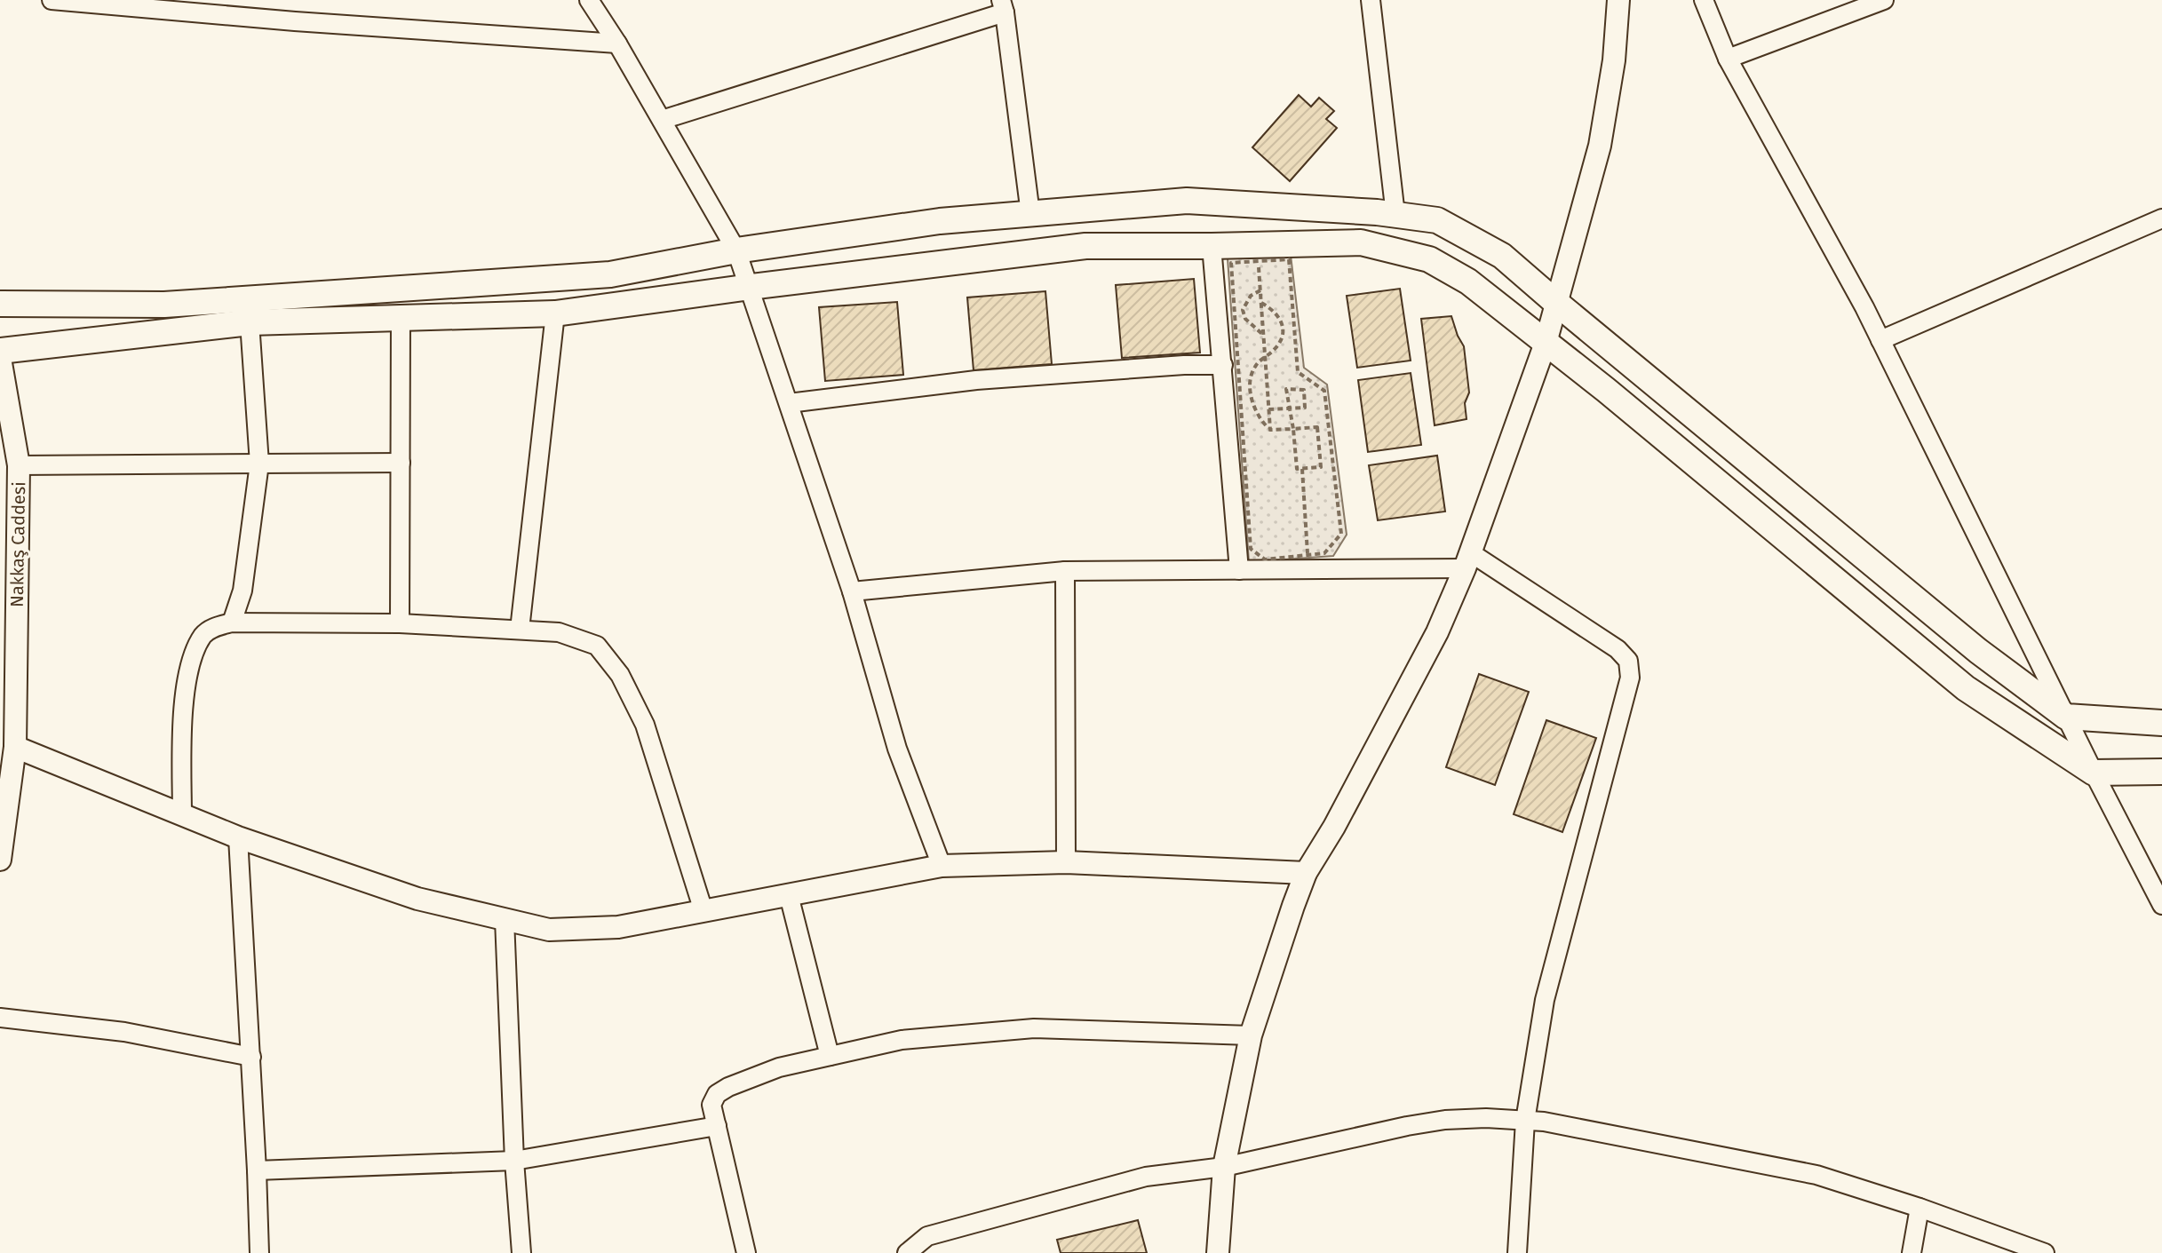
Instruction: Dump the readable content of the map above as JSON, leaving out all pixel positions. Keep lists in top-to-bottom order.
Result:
{
  "streets": {
    "street": ["Nakkaş Caddesi"]
  }
}
